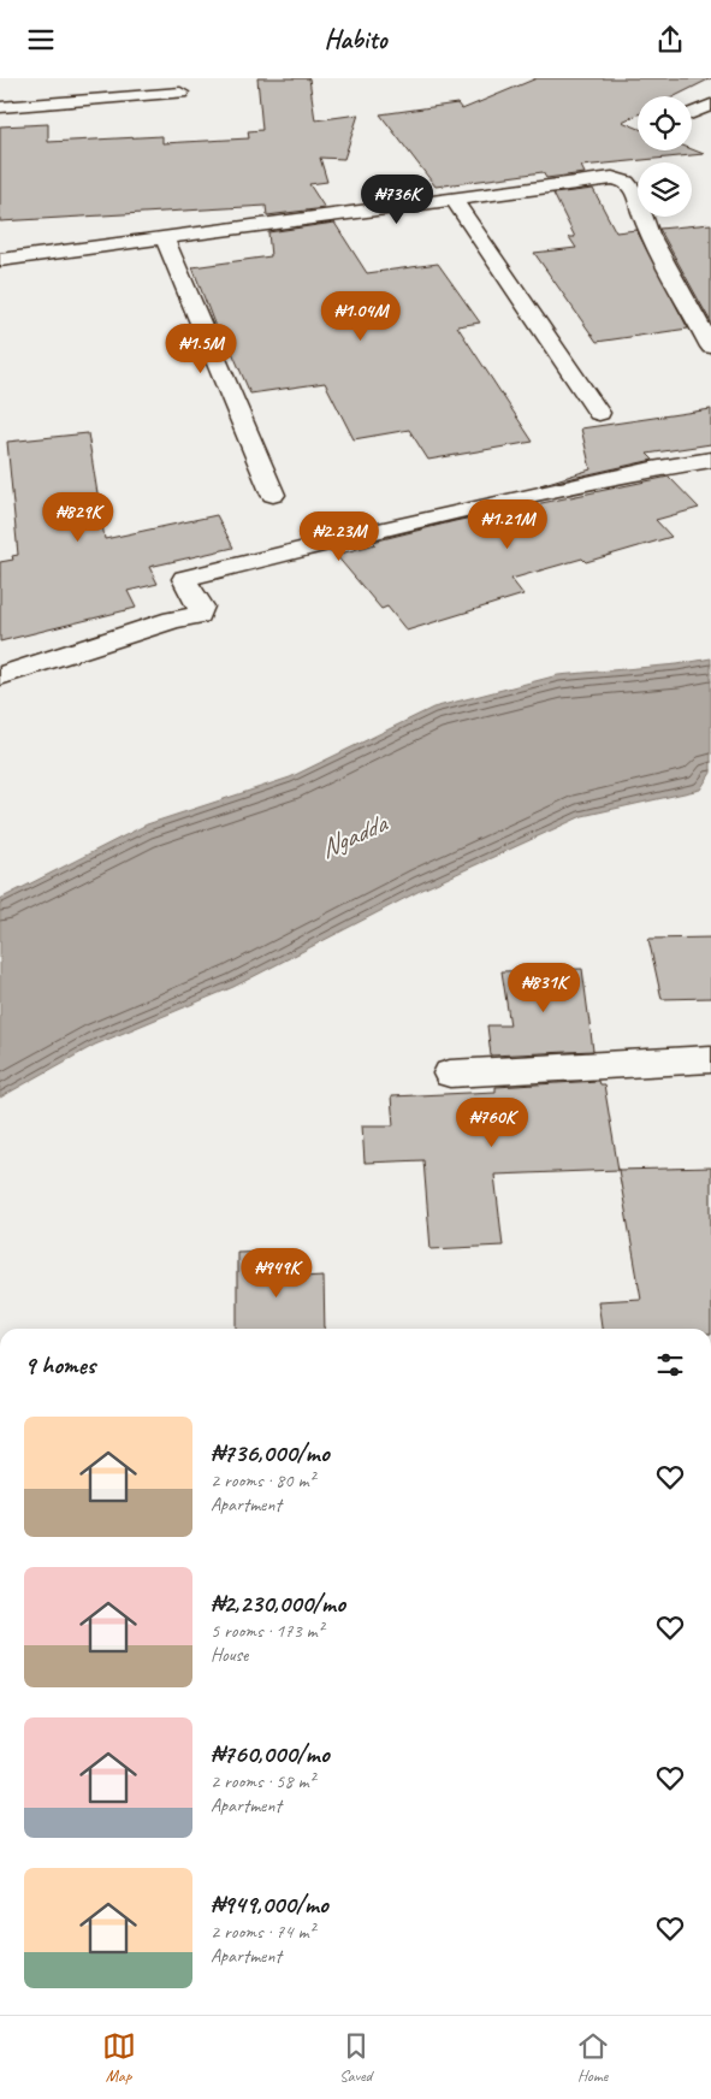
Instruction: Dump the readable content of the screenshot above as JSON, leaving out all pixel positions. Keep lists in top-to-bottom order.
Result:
{
  "water": ["Ngadda"],
  "page": {
    "header": "Habito",
    "price": [
      "₦736K",
      "₦1.04M",
      "₦1.5M",
      "₦829K",
      "₦1.21M",
      "₦2.23M",
      "₦831K",
      "₦760K",
      "₦949K"
    ],
    "heading": "9 homes",
    "list": [
      {
        "name": "₦736,000/mo",
        "note": "2 rooms · 80 m² · Apartment"
      },
      {
        "name": "₦2,230,000/mo",
        "note": "5 rooms · 173 m² · House"
      },
      {
        "name": "₦760,000/mo",
        "note": "2 rooms · 58 m² · Apartment"
      },
      {
        "name": "₦949,000/mo",
        "note": "2 rooms · 74 m² · Apartment"
      }
    ],
    "tabs": ["Map", "Saved", "Home"]
  }
}
